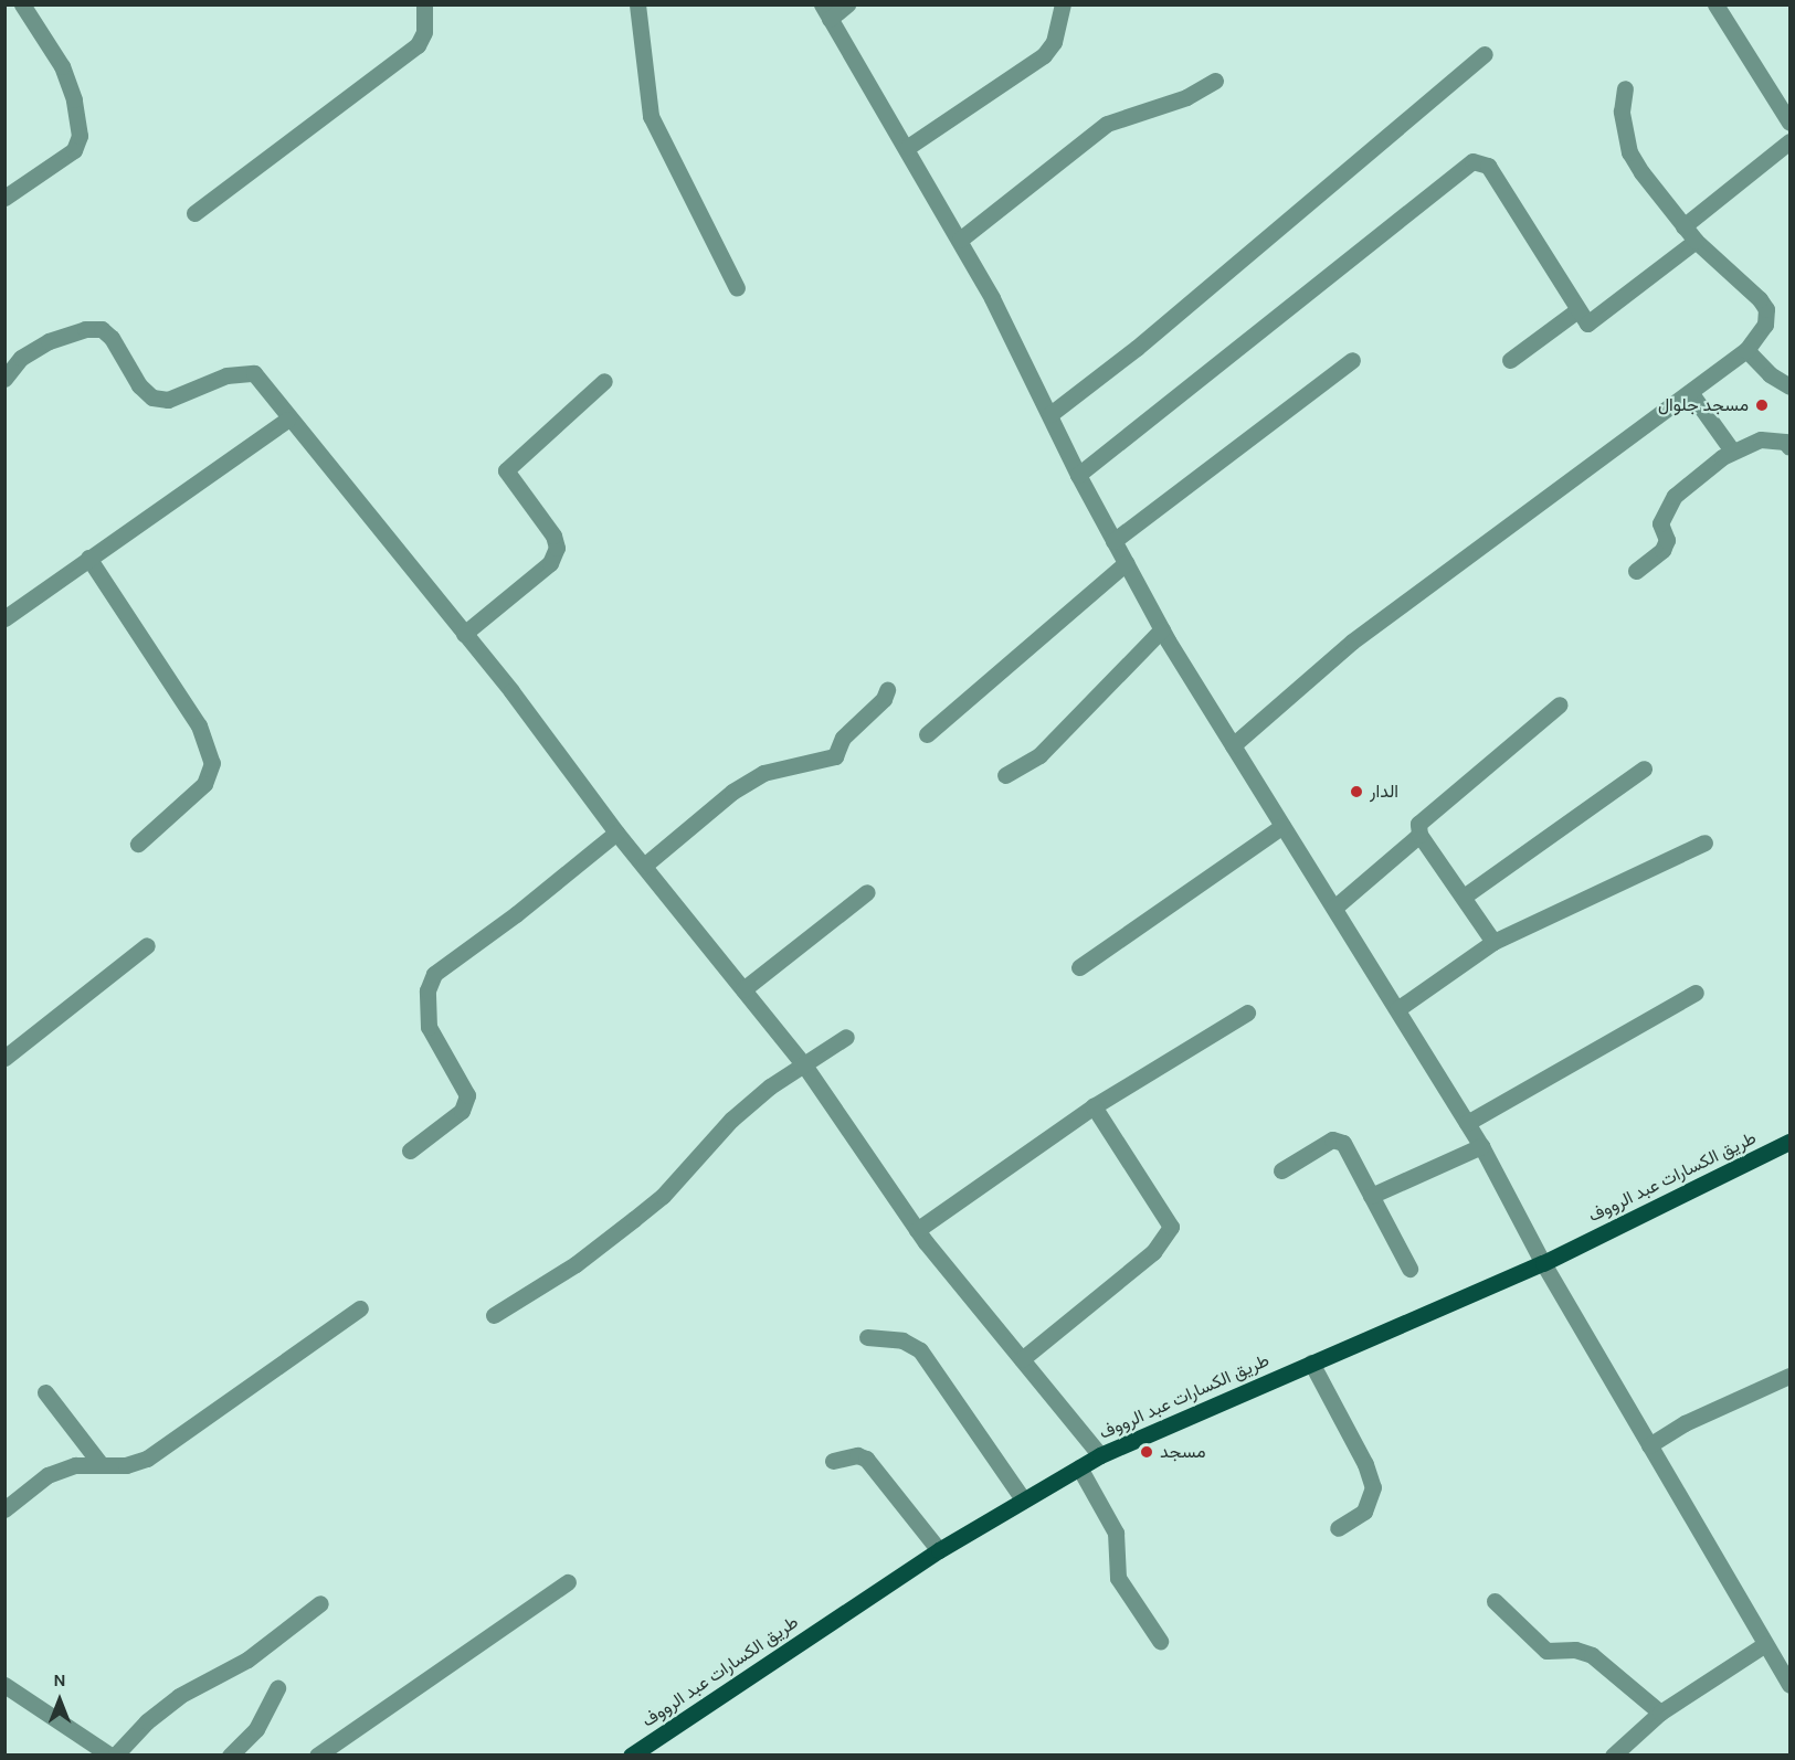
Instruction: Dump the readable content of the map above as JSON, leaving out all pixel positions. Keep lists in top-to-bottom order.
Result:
{
  "streets": {
    "main road": ["طريق الكسارات عبد الرووف"]
  },
  "places": ["مسجد جلوال", "الدار", "مسجد"],
  "north": "top"
}
